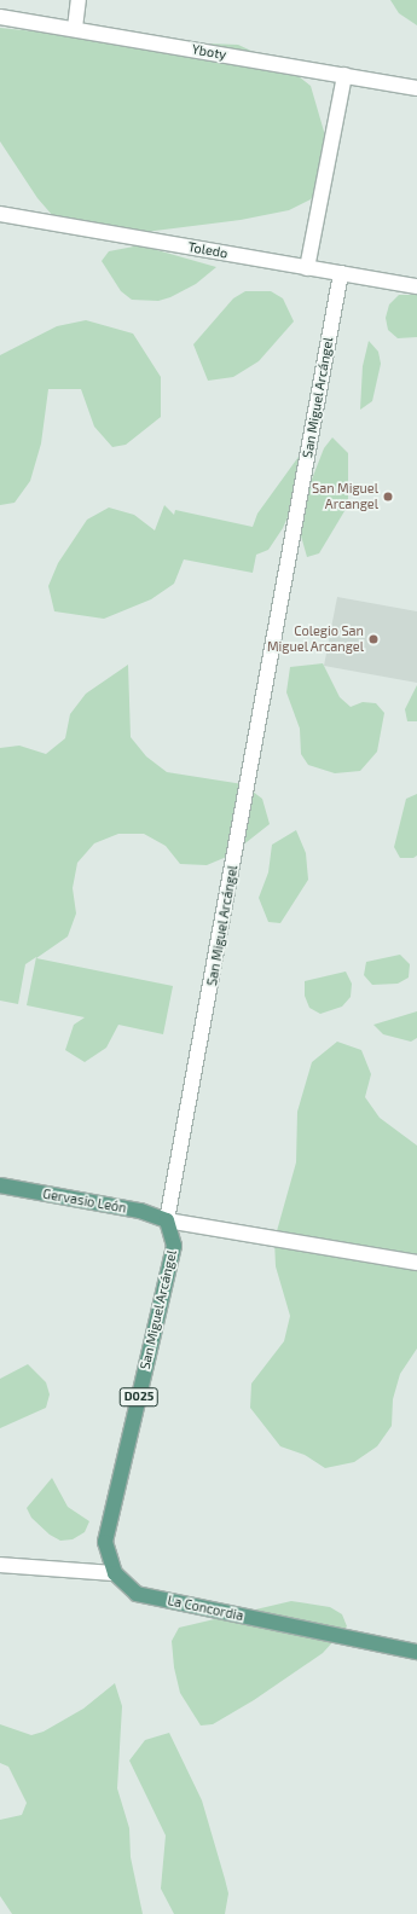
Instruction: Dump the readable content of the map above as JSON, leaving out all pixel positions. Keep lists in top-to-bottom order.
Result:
{
  "streets": {
    "main road": [
      "San Miguel Arcángel",
      "Gervasio León",
      "D025",
      "La Concordia"
    ],
    "street": ["Yboty", "Toledo"]
  },
  "crossings": [
    ["Toledo", "San Miguel Arcángel"],
    ["San Miguel Arcángel", "Gervasio León"],
    ["San Miguel Arcángel", "La Concordia"]
  ],
  "places": ["San Miguel Arcangel", "Colegio San Miguel Arcangel"]
}
